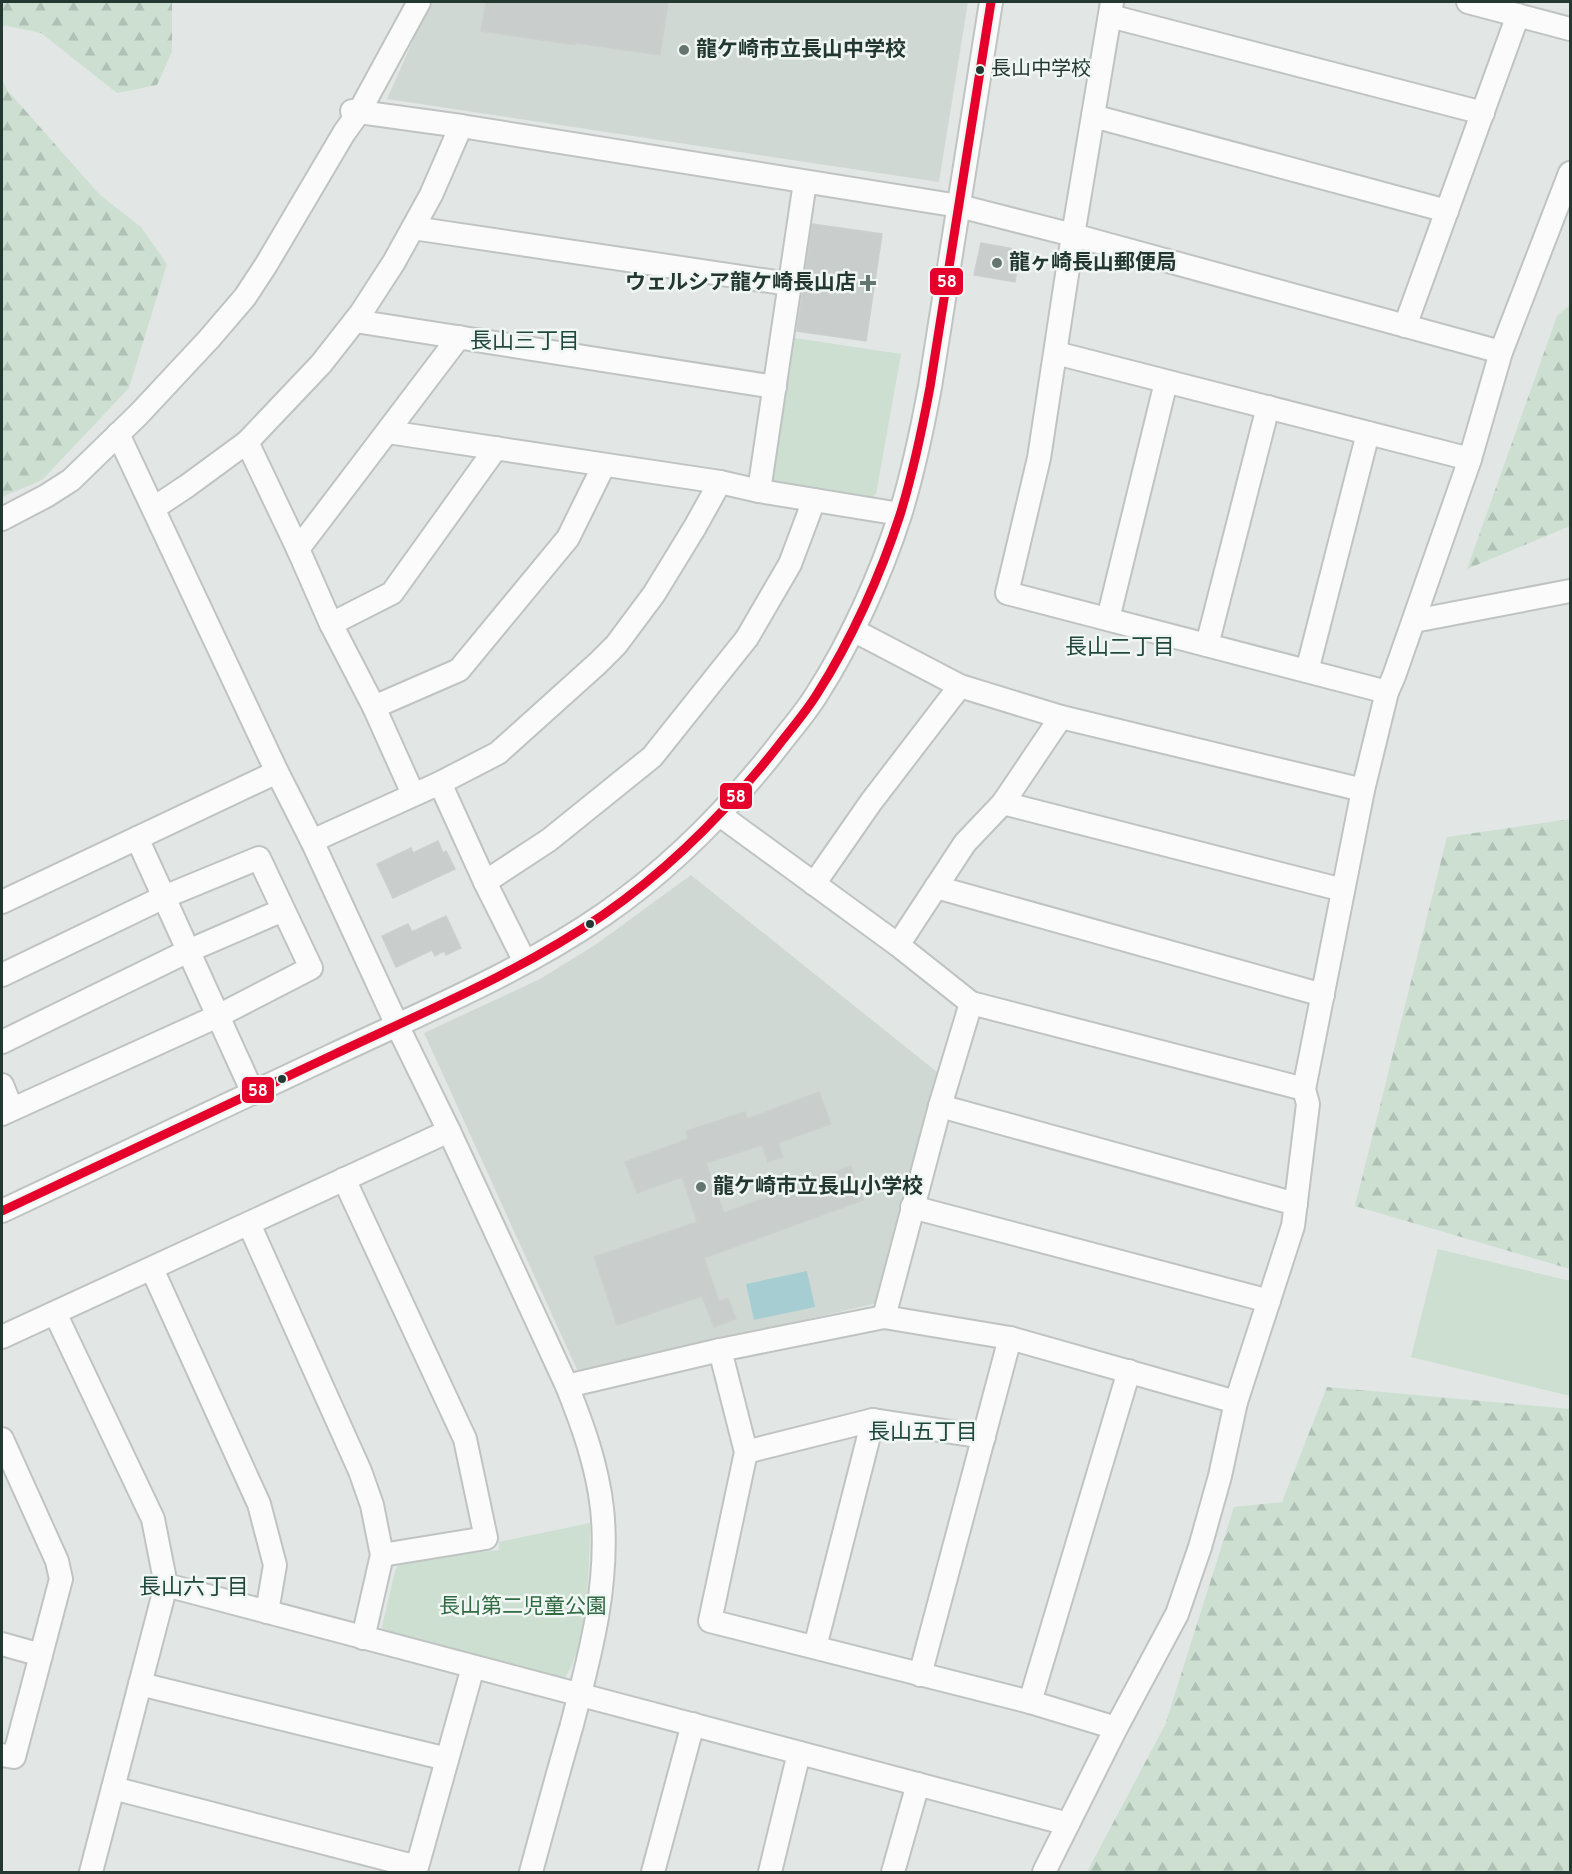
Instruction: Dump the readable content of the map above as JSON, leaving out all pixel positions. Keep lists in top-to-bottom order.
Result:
{
  "districts": [
    "長山三丁目",
    "長山二丁目",
    "長山五丁目",
    "長山六丁目"
  ],
  "parks": ["長山第二児童公園"],
  "places": {
    "other": [
      "龍ケ崎市立長山中学校",
      "長山中学校",
      "龍ヶ崎長山郵便局",
      "龍ケ崎市立長山小学校"
    ],
    "health": ["ウェルシア龍ケ崎長山店"]
  },
  "lines": ["transit line 58"]
}
